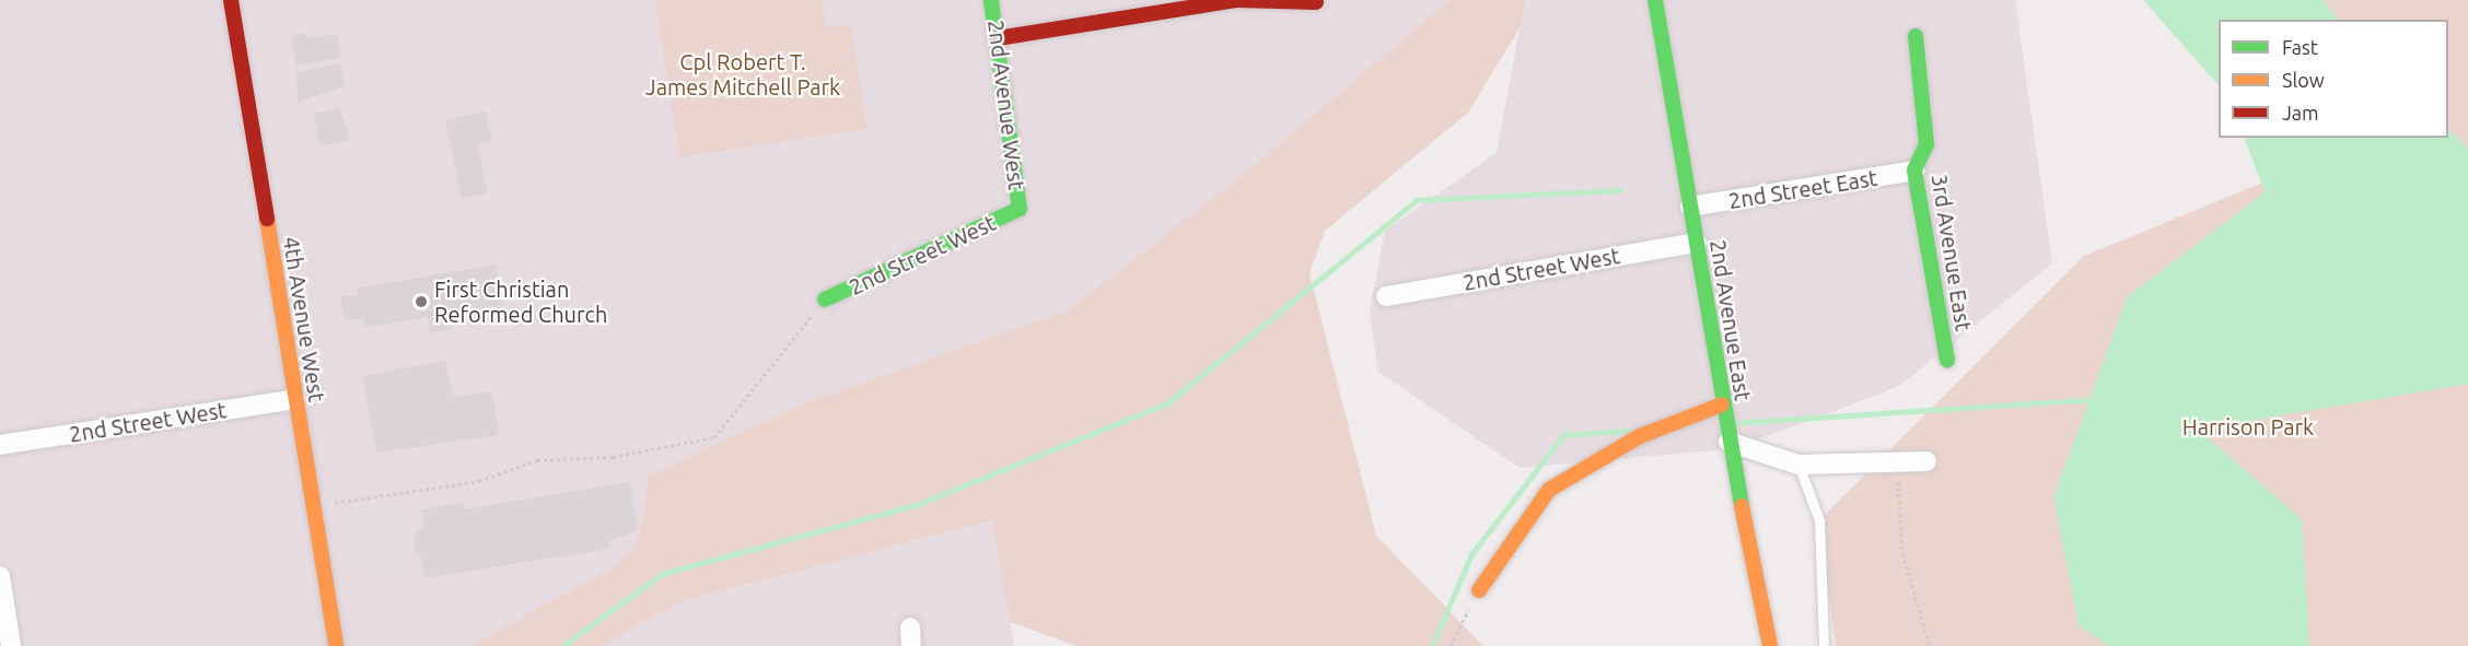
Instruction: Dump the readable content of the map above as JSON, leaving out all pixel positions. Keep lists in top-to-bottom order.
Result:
{
  "streets": {
    "street": [
      "2nd Avenue West",
      "2nd Street East",
      "3rd Avenue East",
      "2nd Street West",
      "4th Avenue West",
      "2nd Avenue East"
    ]
  },
  "crossings": [
    ["2nd Avenue West", "2nd Street West"],
    ["2nd Street East", "3rd Avenue East"],
    ["2nd Street East", "2nd Avenue East"],
    ["2nd Street West", "4th Avenue West"],
    ["2nd Street West", "2nd Avenue East"]
  ],
  "parks": ["Cpl Robert T. James Mitchell Park", "Harrison Park"],
  "places": ["First Christian Reformed Church"],
  "legend": ["Fast", "Slow", "Jam"]
}
